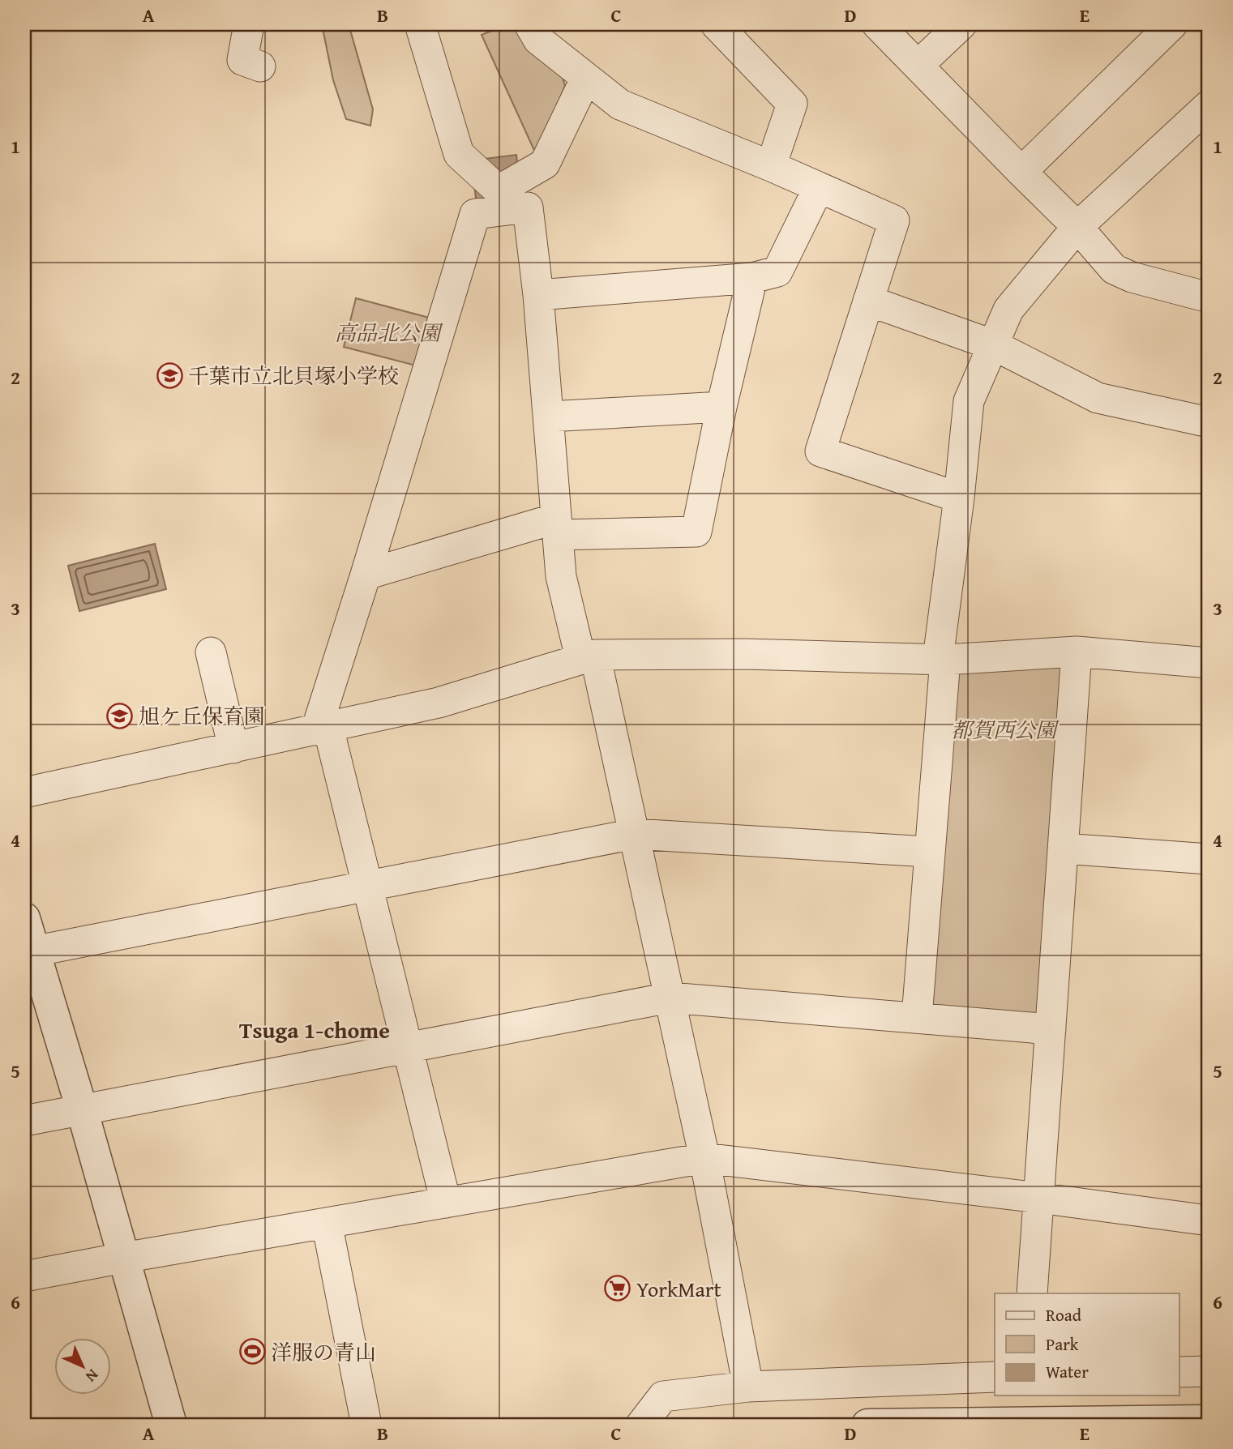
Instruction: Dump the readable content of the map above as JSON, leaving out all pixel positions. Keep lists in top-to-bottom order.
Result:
{
  "districts": ["Tsuga 1-chome"],
  "parks": ["高品北公園", "都賀西公園"],
  "places": {
    "school or university": ["千葉市立北貝塚小学校", "旭ケ丘保育園"],
    "supermarket": ["YorkMart"],
    "sports": ["洋服の青山"]
  },
  "legend": ["Road", "Park", "Water"],
  "north": "bottom right",
  "grid": {
    "columns": [
      "A",
      "B",
      "C",
      "D",
      "E"
    ],
    "rows": [
      "1",
      "2",
      "3",
      "4",
      "5",
      "6"
    ]
  }
}
